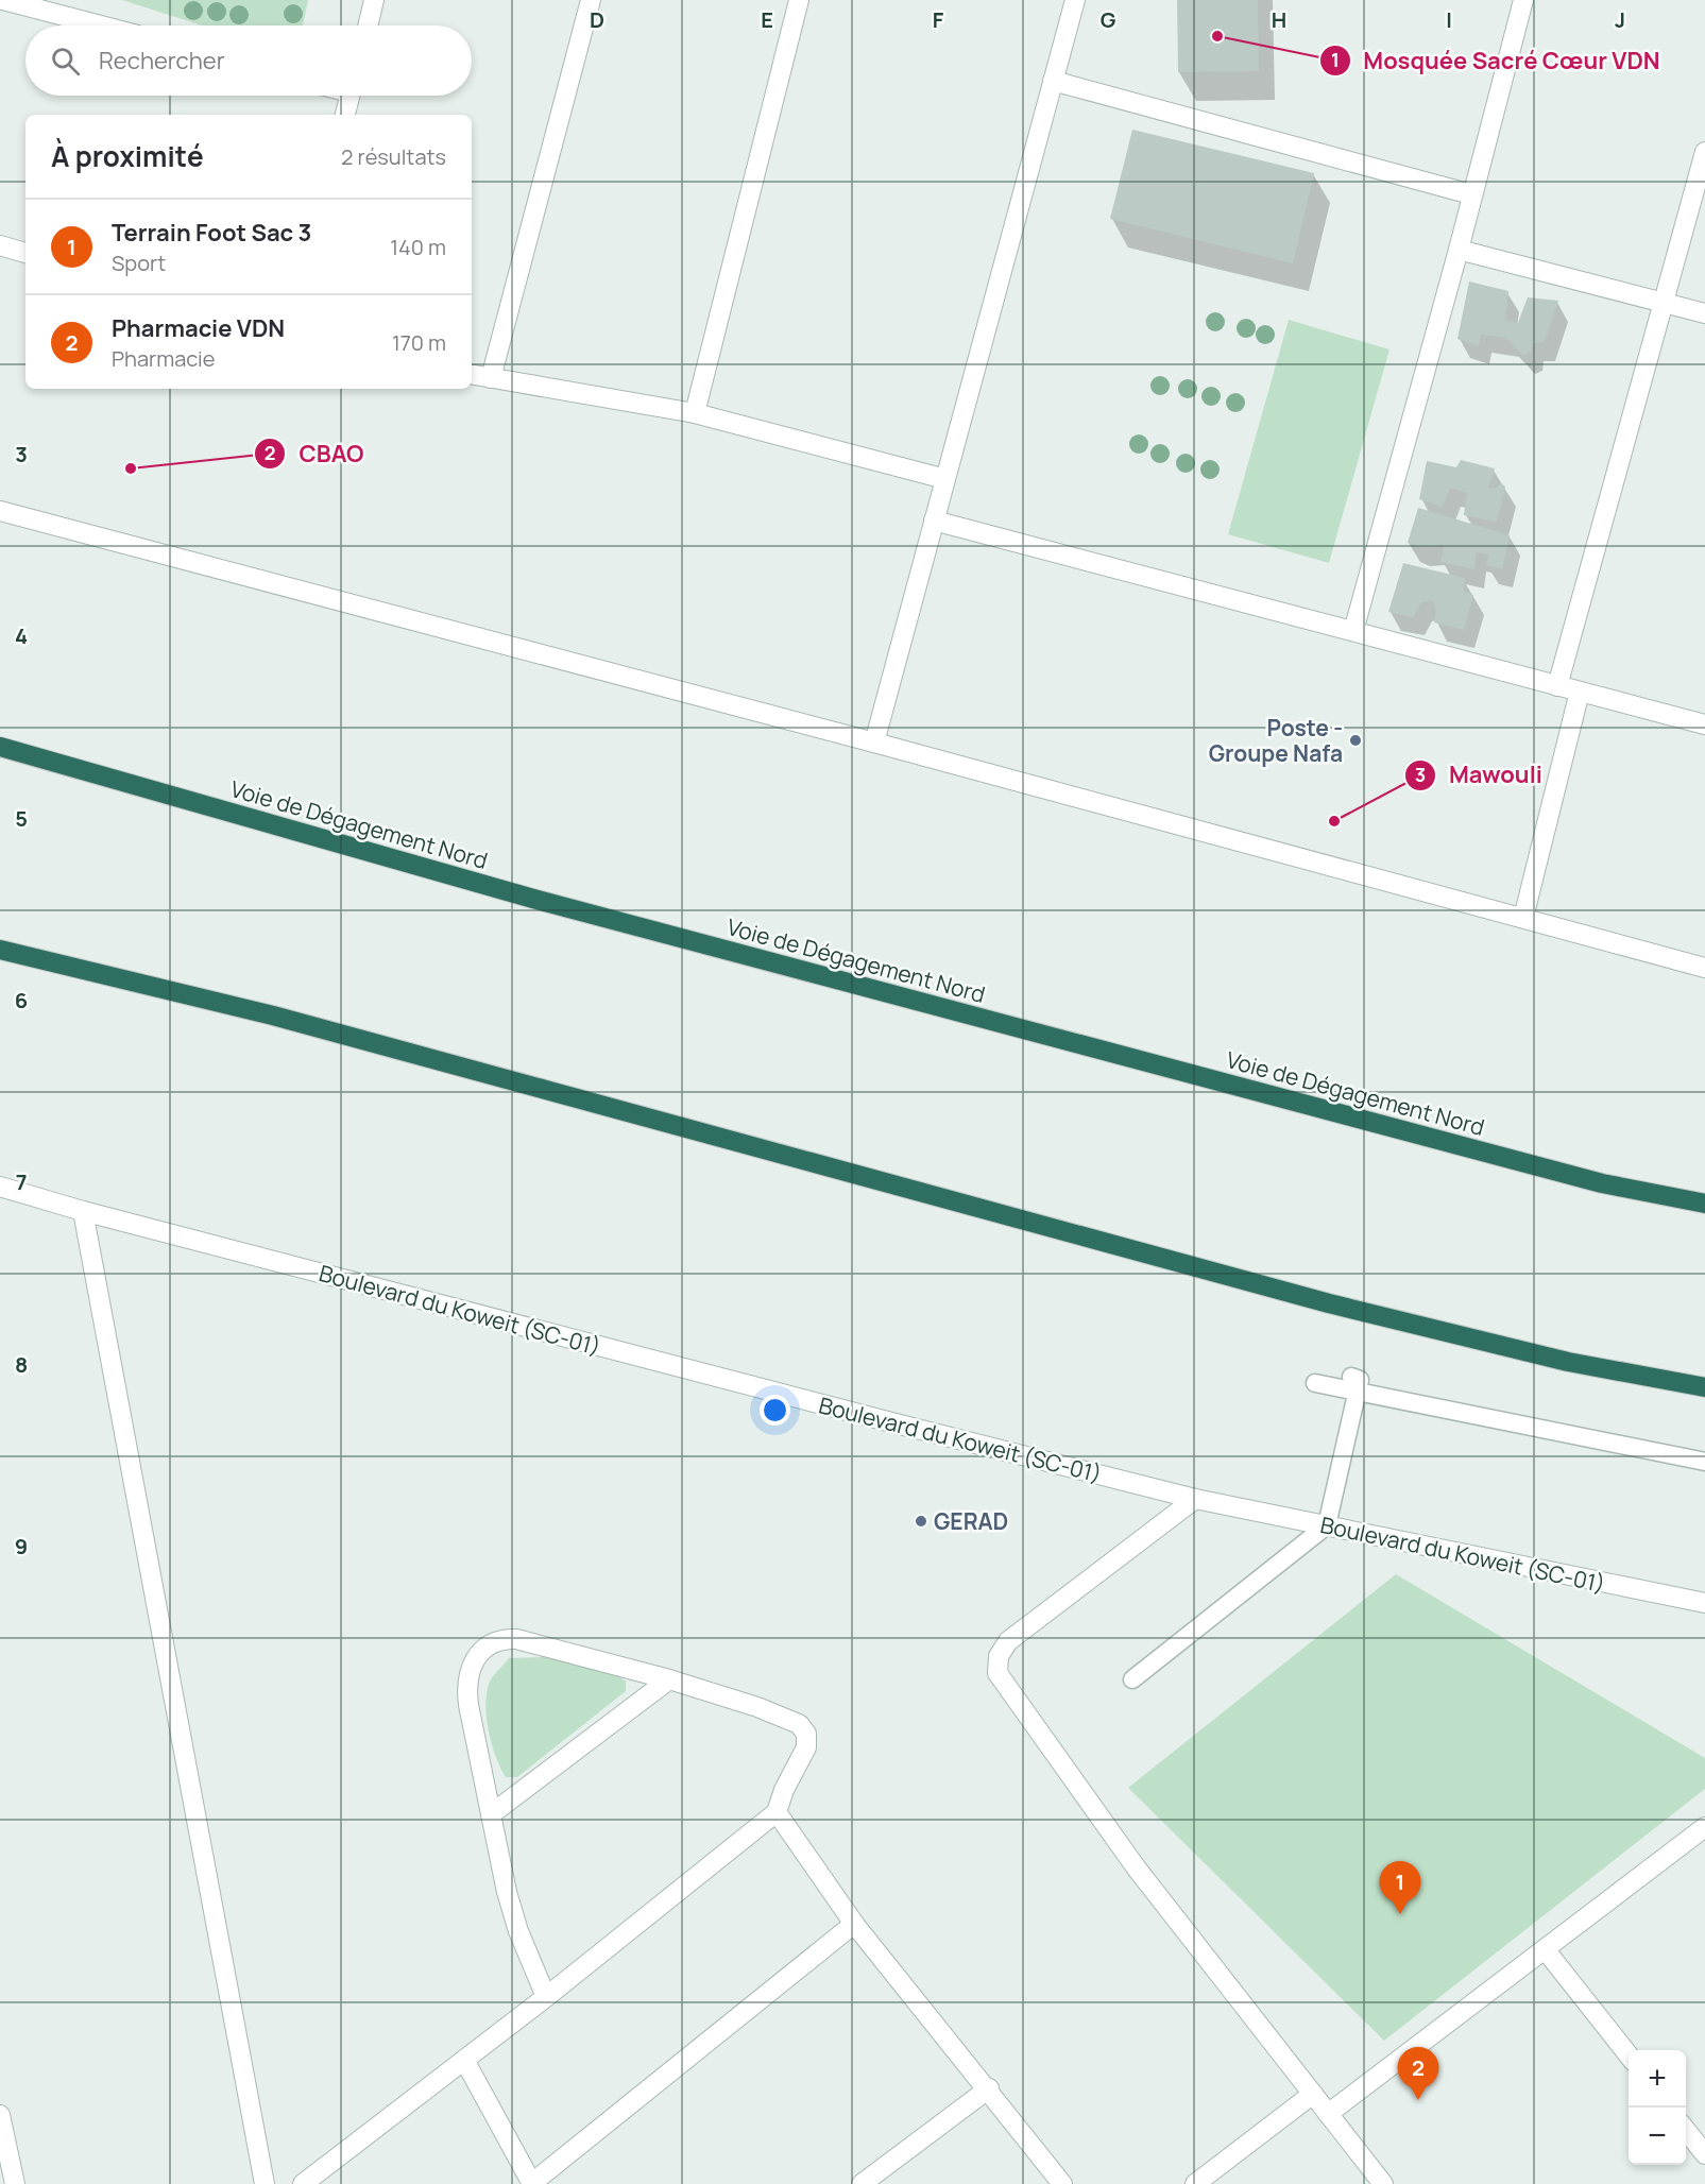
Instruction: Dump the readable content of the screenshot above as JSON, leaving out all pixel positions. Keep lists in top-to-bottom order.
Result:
{
  "streets": {
    "highway": ["Voie de Dégagement Nord"],
    "street": ["Boulevard du Koweit (SC-01)"]
  },
  "places": [
    "Mosquée Sacré Cœur VDN",
    "CBAO",
    "Poste - Groupe Nafa",
    "Mawouli",
    "GERAD"
  ],
  "page": {
    "search": "Rechercher",
    "heading": ["À proximité", "2 résultats"],
    "list": [
      {
        "mark": "1",
        "name": "Terrain Foot Sac 3",
        "note": "Sport",
        "value": "140 m"
      },
      {
        "mark": "2",
        "name": "Pharmacie VDN",
        "note": "Pharmacie",
        "value": "170 m"
      }
    ],
    "pins": ["1", "2"],
    "map_buttons": ["+", "−"]
  },
  "grid": {
    "columns": [
      "D",
      "E",
      "F",
      "G",
      "H",
      "I",
      "J"
    ],
    "rows": [
      "3",
      "4",
      "5",
      "6",
      "7",
      "8",
      "9"
    ]
  }
}
